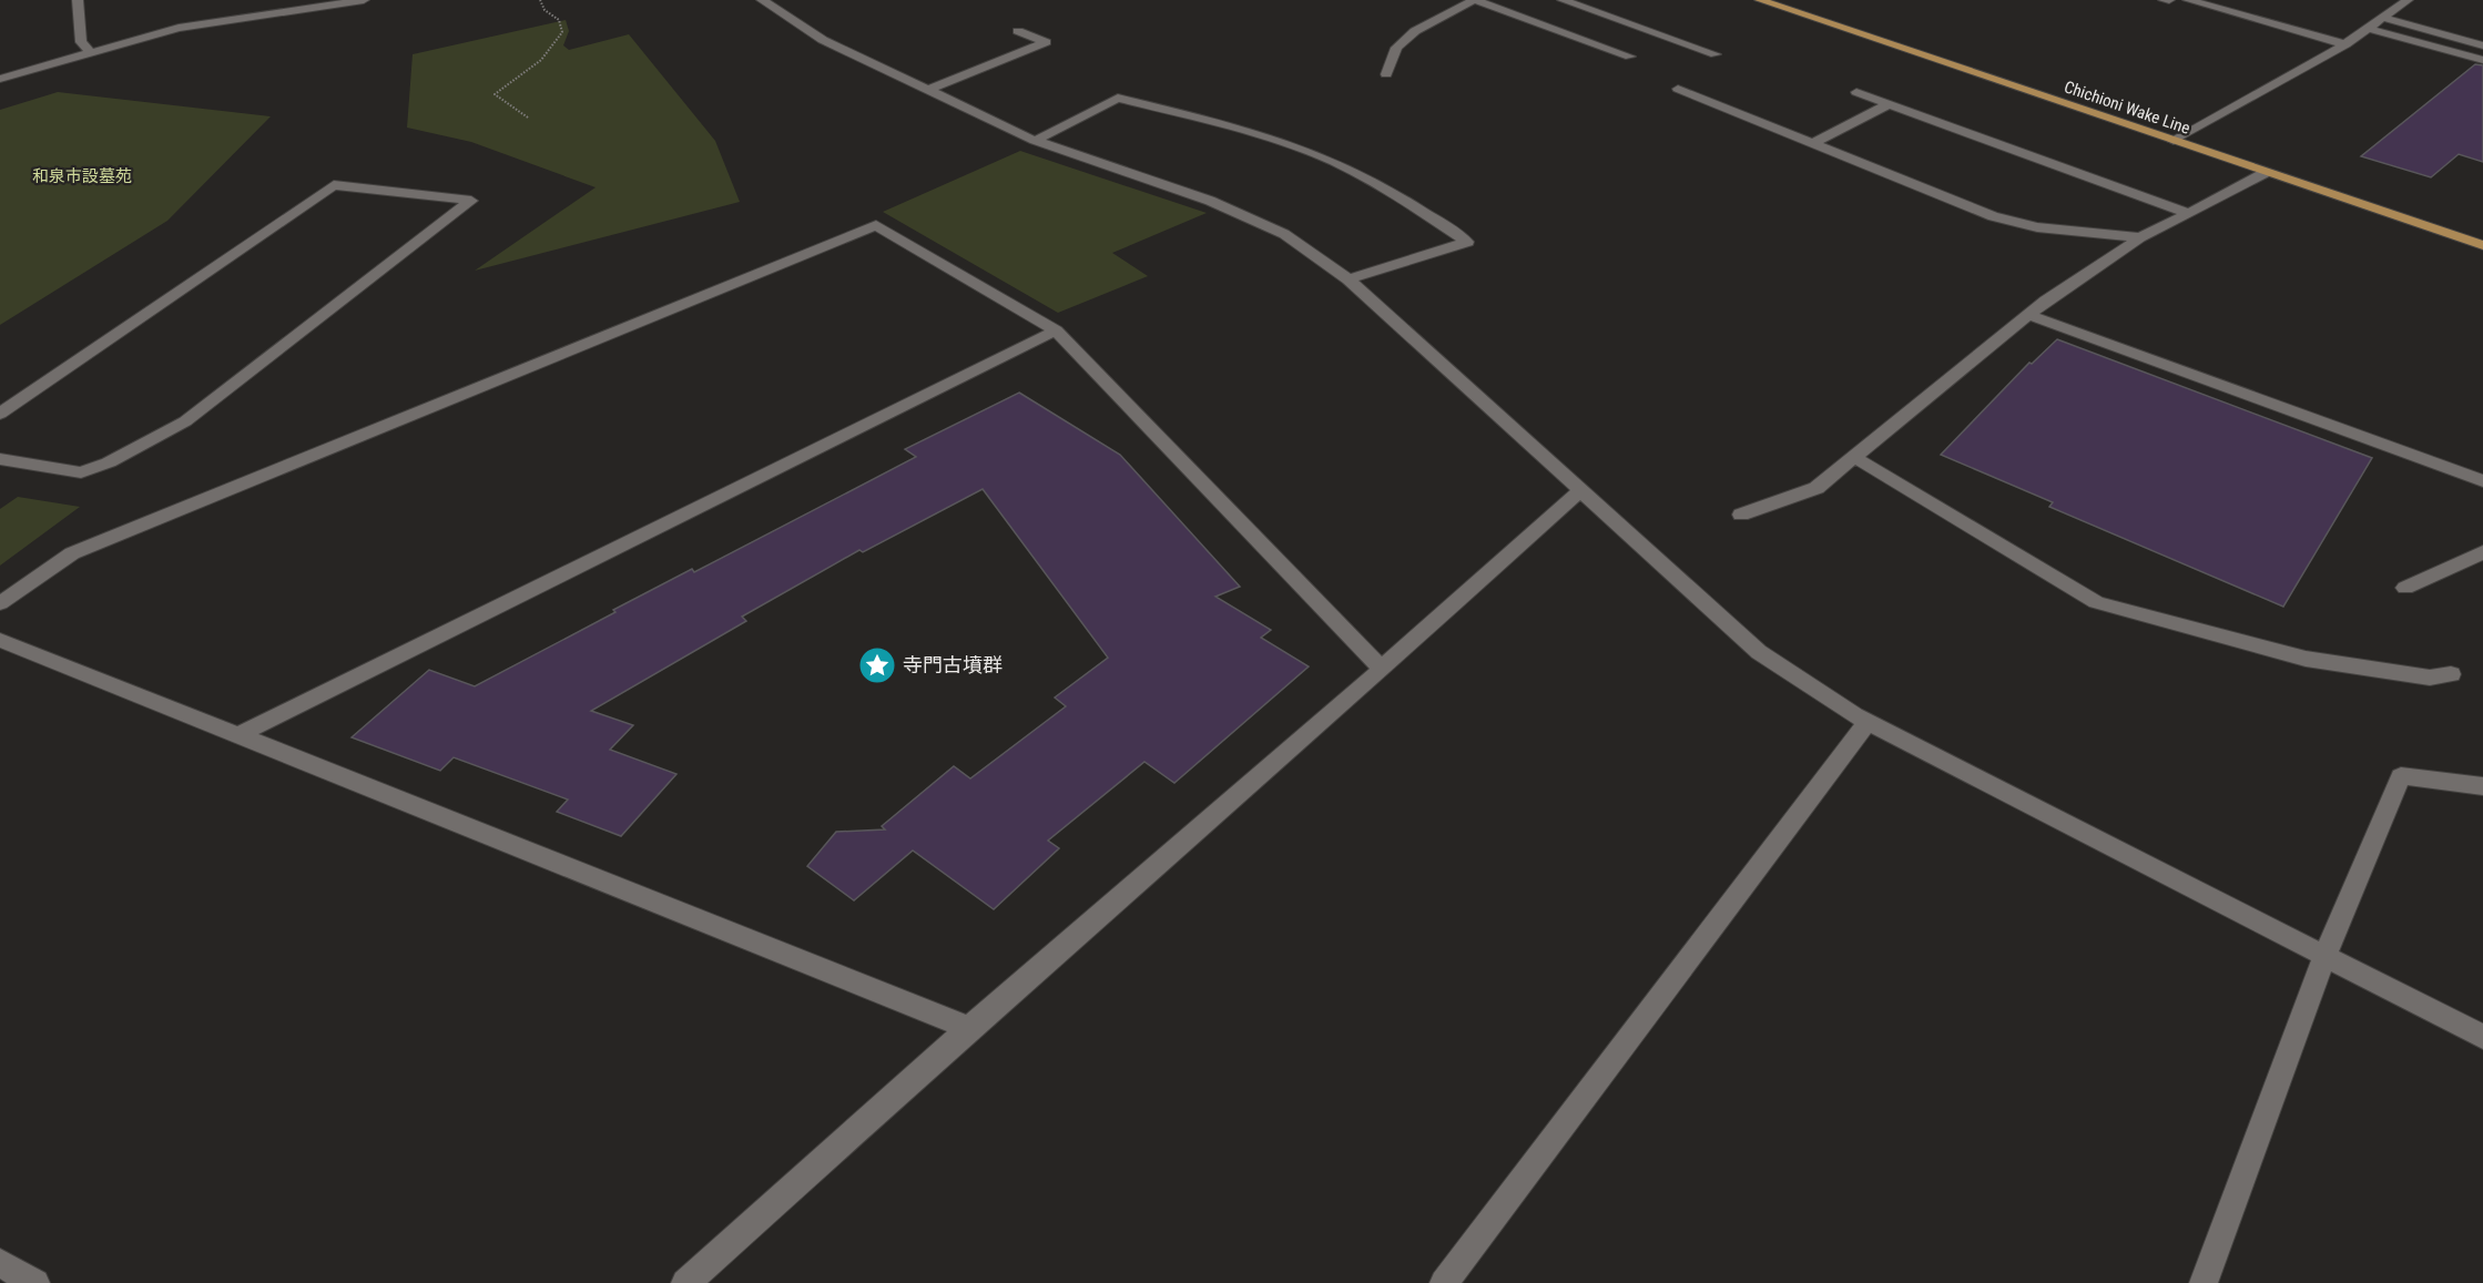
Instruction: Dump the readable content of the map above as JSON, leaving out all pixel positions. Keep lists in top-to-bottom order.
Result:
{
  "streets": {
    "main road": ["Chichioni Wake Line"]
  },
  "parks": ["和泉市設墓苑"],
  "places": {
    "place": ["寺門古墳群"]
  }
}
